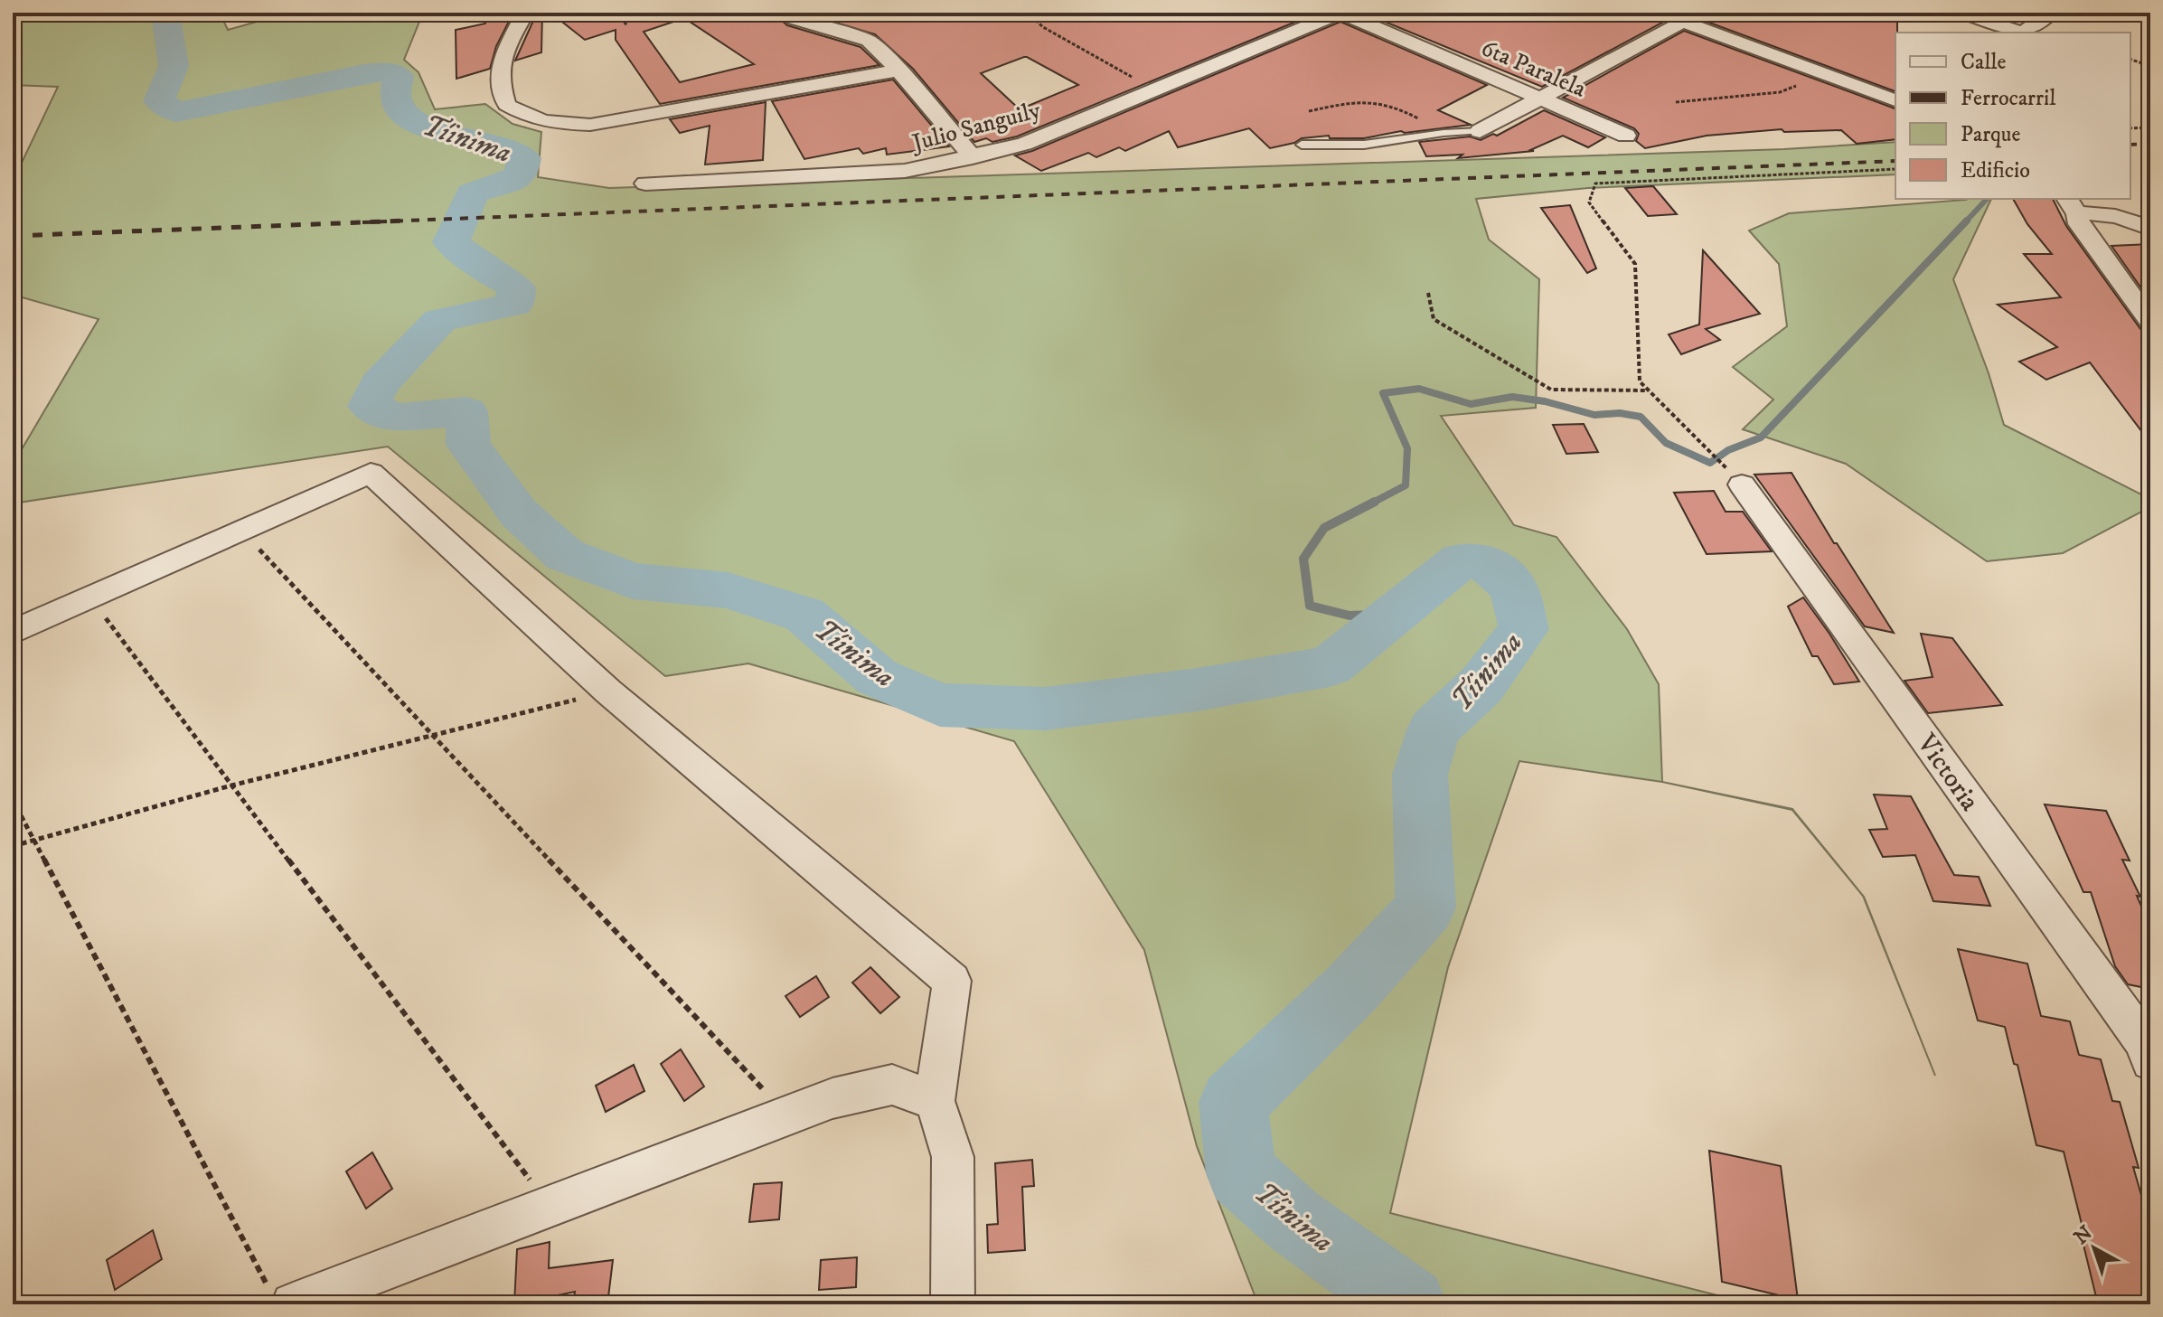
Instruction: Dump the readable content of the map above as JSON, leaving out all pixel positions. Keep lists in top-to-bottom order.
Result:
{
  "streets": {
    "street": ["6ta Paralela", "Julio Sanguily", "Victoria"]
  },
  "crossings": [
    ["6ta Paralela", "Julio Sanguily"]
  ],
  "water": ["Tíinima"],
  "legend": [
    "Calle",
    "Ferrocarril",
    "Parque",
    "Edificio"
  ],
  "north": "top left"
}
